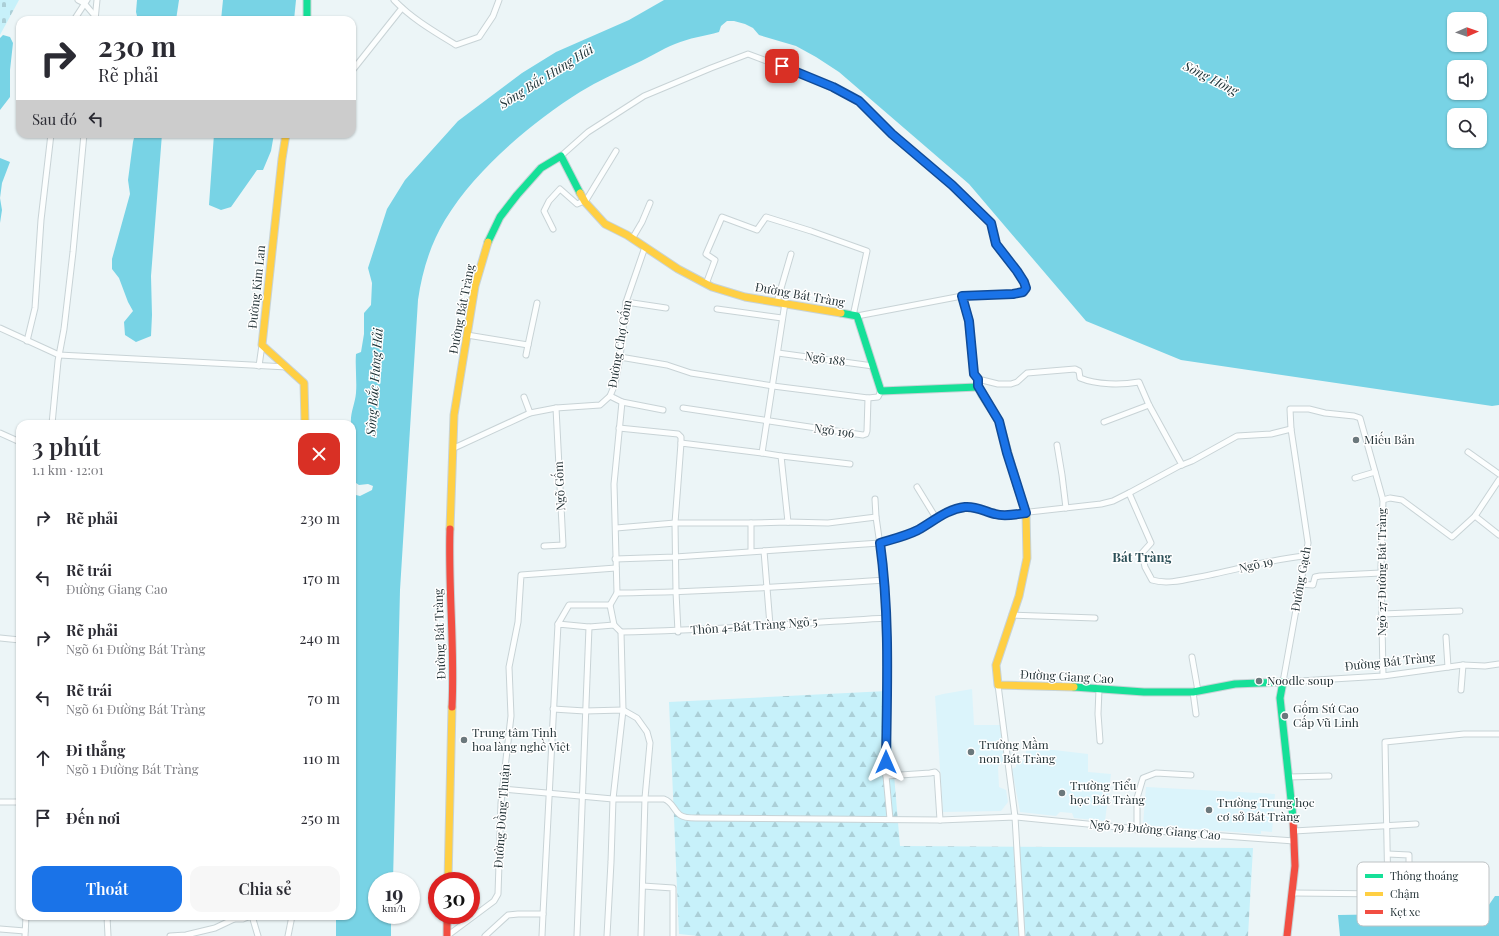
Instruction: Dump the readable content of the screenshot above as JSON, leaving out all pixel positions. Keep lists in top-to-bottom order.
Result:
{
  "streets": {
    "street": [
      "Đường Kim Lan",
      "Đường Bát Tràng",
      "Đường Chợ Gốm",
      "Ngõ 188",
      "Ngõ 196",
      "Ngõ Gốm",
      "Ngõ 19",
      "Ngõ 27 Đường Bát Tràng",
      "Đường Gạch",
      "Thôn 4-Bát Tràng Ngõ 5",
      "Đường Giang Cao",
      "Đường Đồng Thuận",
      "Ngõ 79 Đường Giang Cao"
    ]
  },
  "crossings": [
    ["Đường Bát Tràng", "Đường Chợ Gốm"],
    ["Đường Bát Tràng", "Ngõ 188"],
    ["Đường Bát Tràng", "Ngõ 27 Đường Bát Tràng"],
    ["Đường Bát Tràng", "Đường Gạch"],
    ["Đường Bát Tràng", "Đường Giang Cao"],
    ["Đường Chợ Gốm", "Ngõ Gốm"],
    ["Ngõ 19", "Đường Gạch"],
    ["Ngõ 27 Đường Bát Tràng", "Đường Gạch"],
    ["Đường Gạch", "Đường Giang Cao"],
    ["Đường Đồng Thuận", "Ngõ 79 Đường Giang Cao"]
  ],
  "districts": ["Bát Tràng"],
  "water": ["Sông Bắc Hưng Hải", "Sông Hồng"],
  "places": [
    "Miếu Bản",
    "Noodle soup",
    "Gốm Sứ Cao Cấp Vũ Linh",
    "Trung tâm Tinh hoa làng nghề Việt",
    "Trường Mầm non Bát Tràng",
    "Trường Tiểu học Bát Tràng",
    "Trường Trung học cơ sở Bát Tràng"
  ],
  "legend": ["Thông thoáng", "Chậm", "Kẹt xe"],
  "north": "right",
  "page": {
    "turn": ["230 m", "Rẽ phải"],
    "then": "Sau đó",
    "heading": ["3 phút", "1.1 km · 12:01"],
    "list": [
      {
        "name": "Rẽ phải",
        "value": "230 m"
      },
      {
        "name": "Rẽ trái",
        "note": "Đường Giang Cao",
        "value": "170 m"
      },
      {
        "name": "Rẽ phải",
        "note": "Ngõ 61 Đường Bát Tràng",
        "value": "240 m"
      },
      {
        "name": "Rẽ trái",
        "note": "Ngõ 61 Đường Bát Tràng",
        "value": "70 m"
      },
      {
        "name": "Đi thẳng",
        "note": "Ngõ 1 Đường Bát Tràng",
        "value": "110 m"
      },
      {
        "name": "Đến nơi",
        "value": "250 m"
      }
    ],
    "buttons": ["Thoát", "Chia sẻ"],
    "speed": "19 km/h",
    "limit": "30"
  }
}
